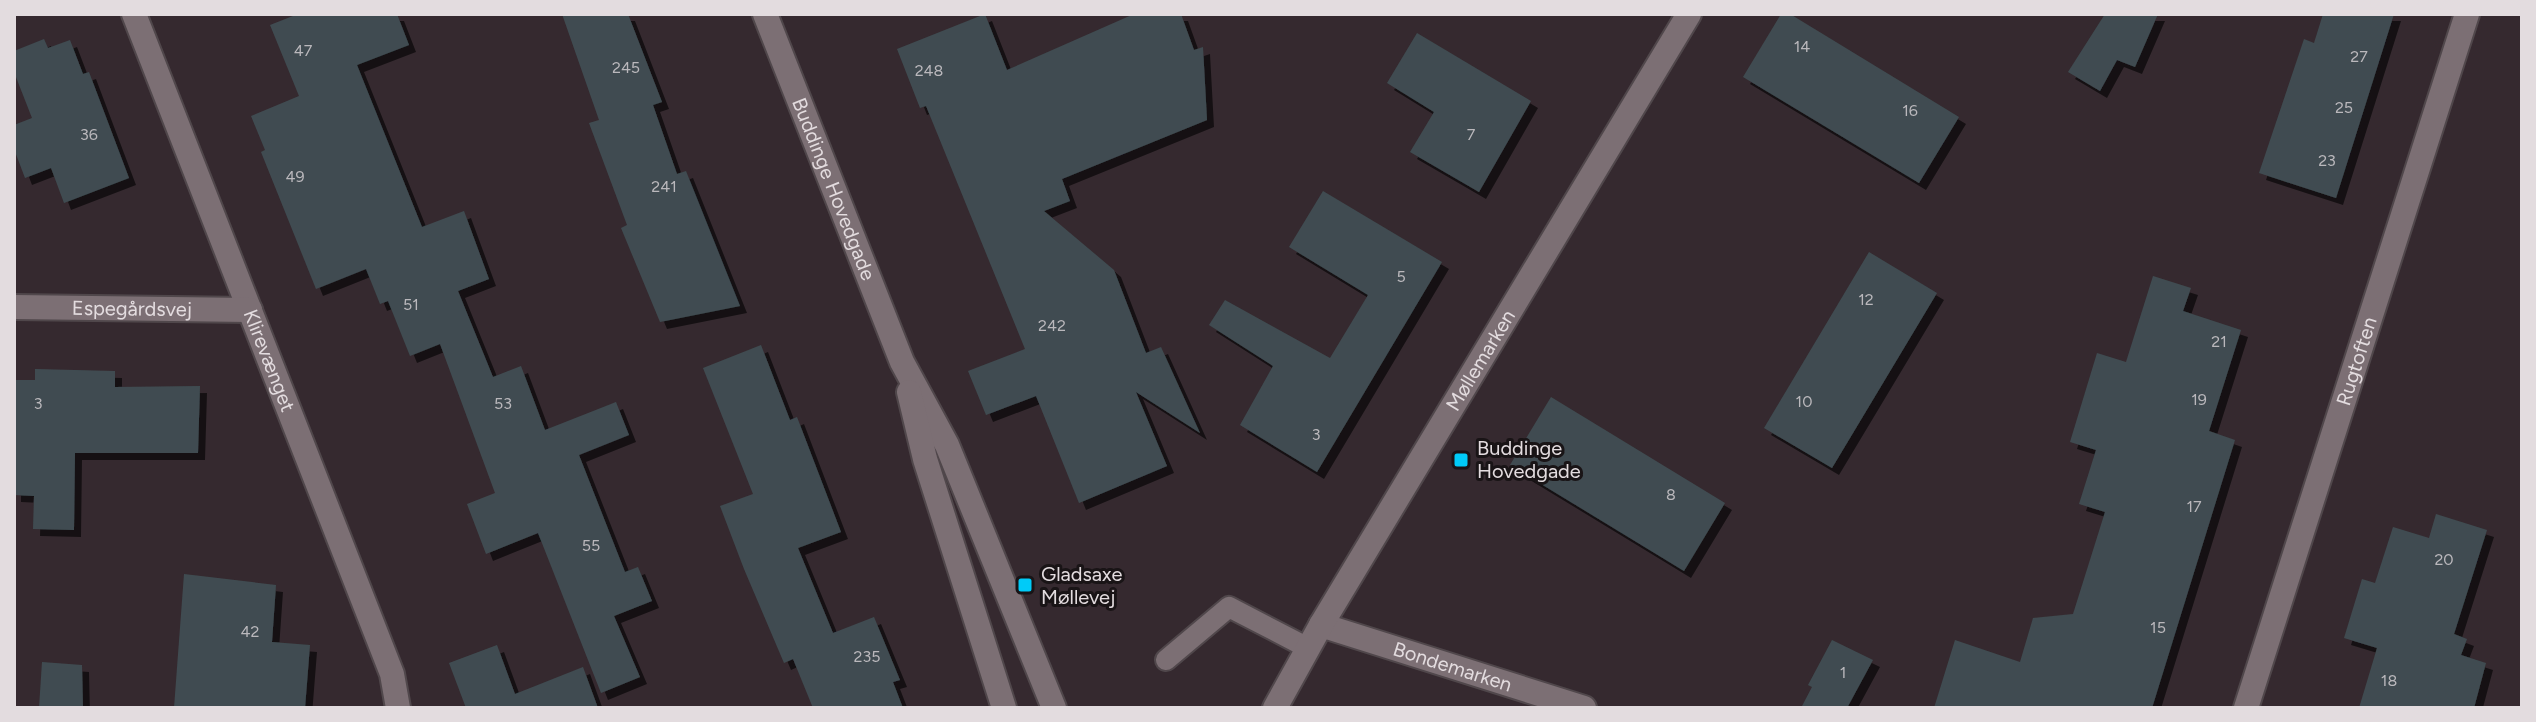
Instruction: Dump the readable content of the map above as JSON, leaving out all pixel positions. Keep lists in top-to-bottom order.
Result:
{
  "streets": {
    "street": [
      "Buddinge Hovedgade",
      "Espegårdsvej",
      "Klirevænget",
      "Møllemarken",
      "Rugtoften",
      "Bondemarken"
    ]
  },
  "crossings": [
    ["Espegårdsvej", "Klirevænget"],
    ["Møllemarken", "Bondemarken"]
  ],
  "places": {
    "transit": ["Buddinge Hovedgade", "Gladsaxe Møllevej"]
  },
  "house_numbers": [
    "14",
    "47",
    "27",
    "245",
    "248",
    "25",
    "16",
    "36",
    "7",
    "23",
    "49",
    "241",
    "5",
    "12",
    "51",
    "242",
    "21",
    "19",
    "10",
    "3",
    "53",
    "3",
    "8",
    "17",
    "55",
    "20",
    "15",
    "42",
    "235",
    "1",
    "18"
  ]
}
